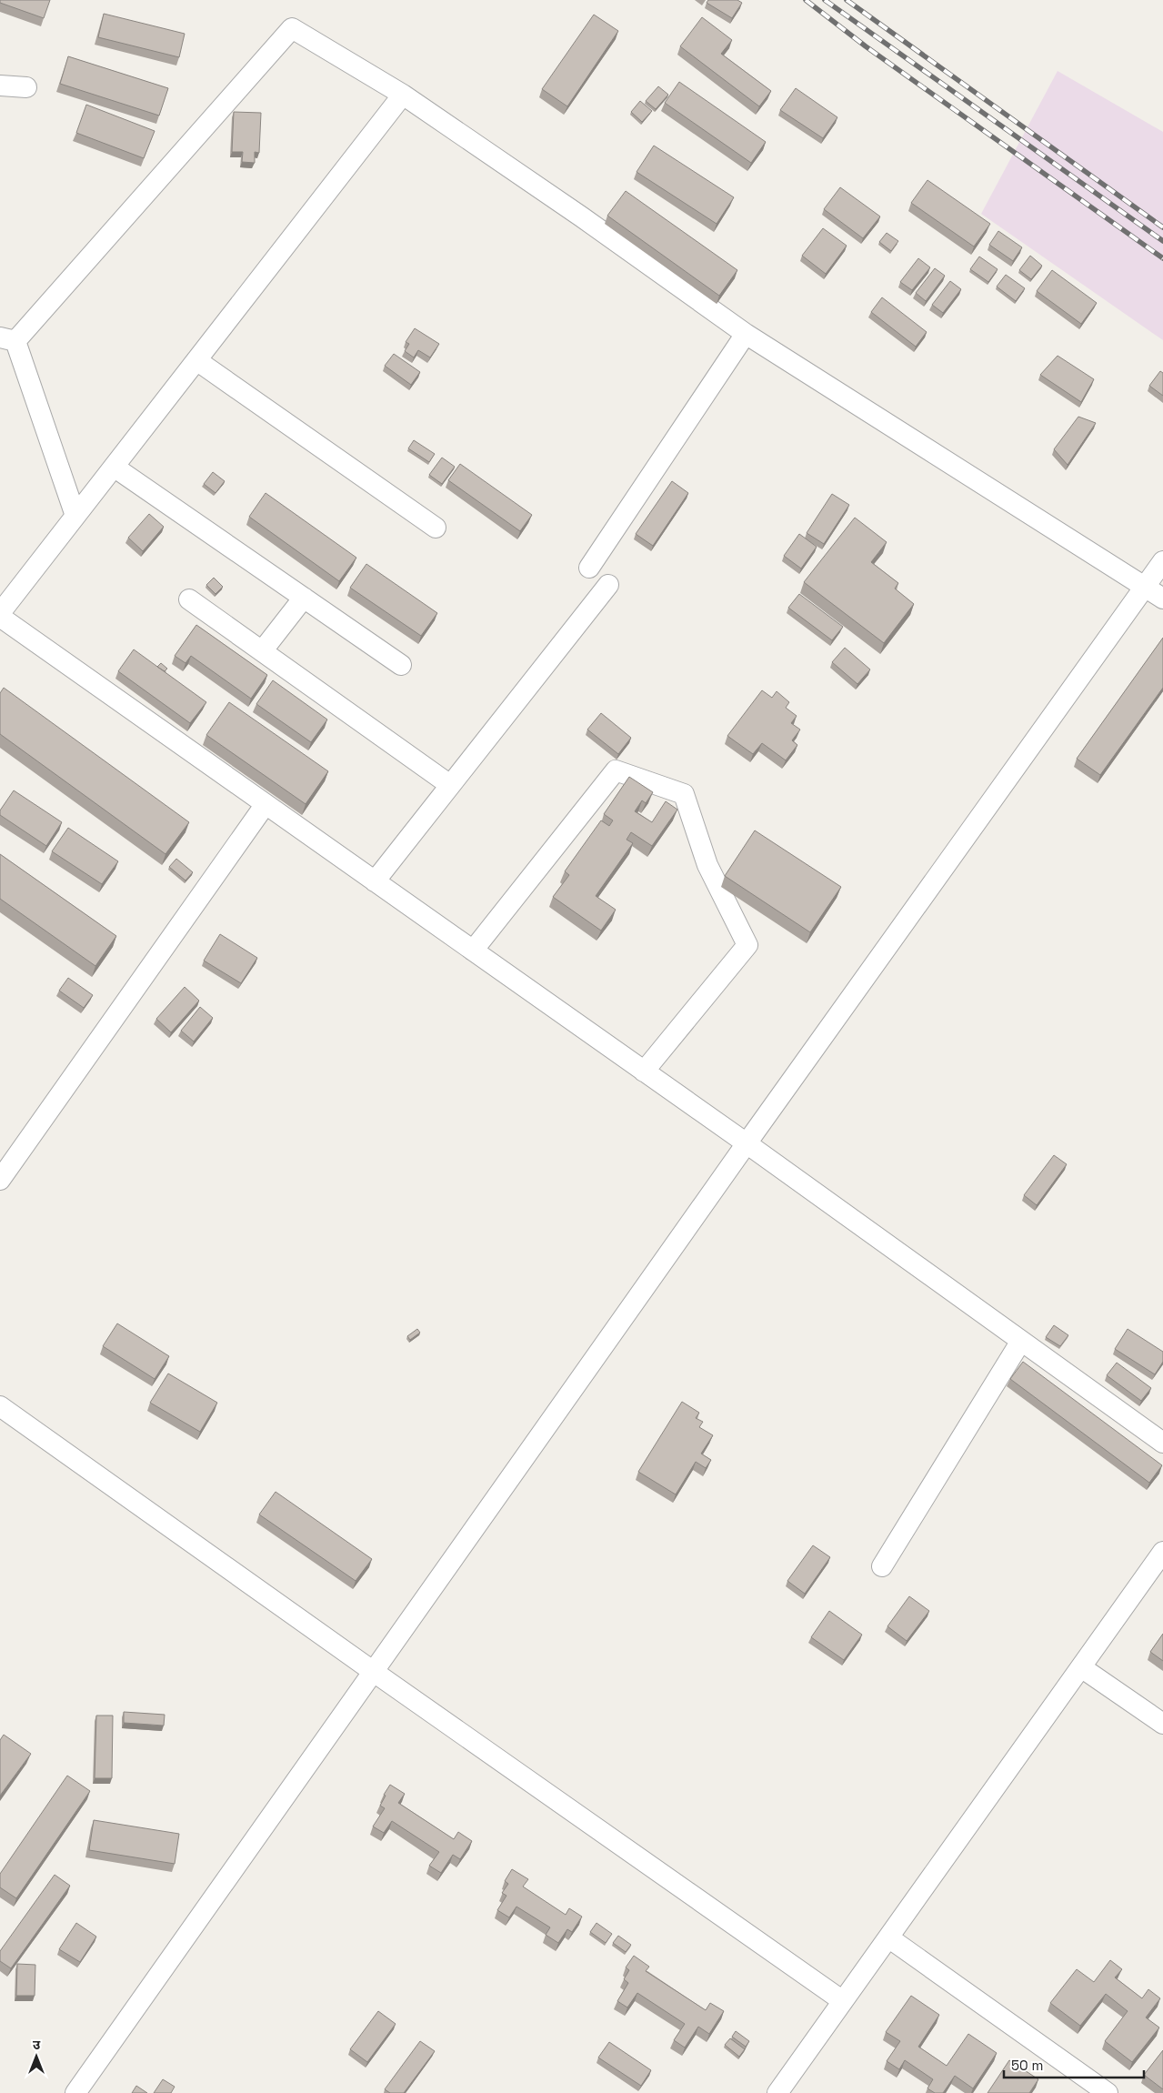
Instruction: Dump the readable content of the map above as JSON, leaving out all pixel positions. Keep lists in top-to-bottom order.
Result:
{
  "scale_bar": "50 m",
  "north": "top"
}
